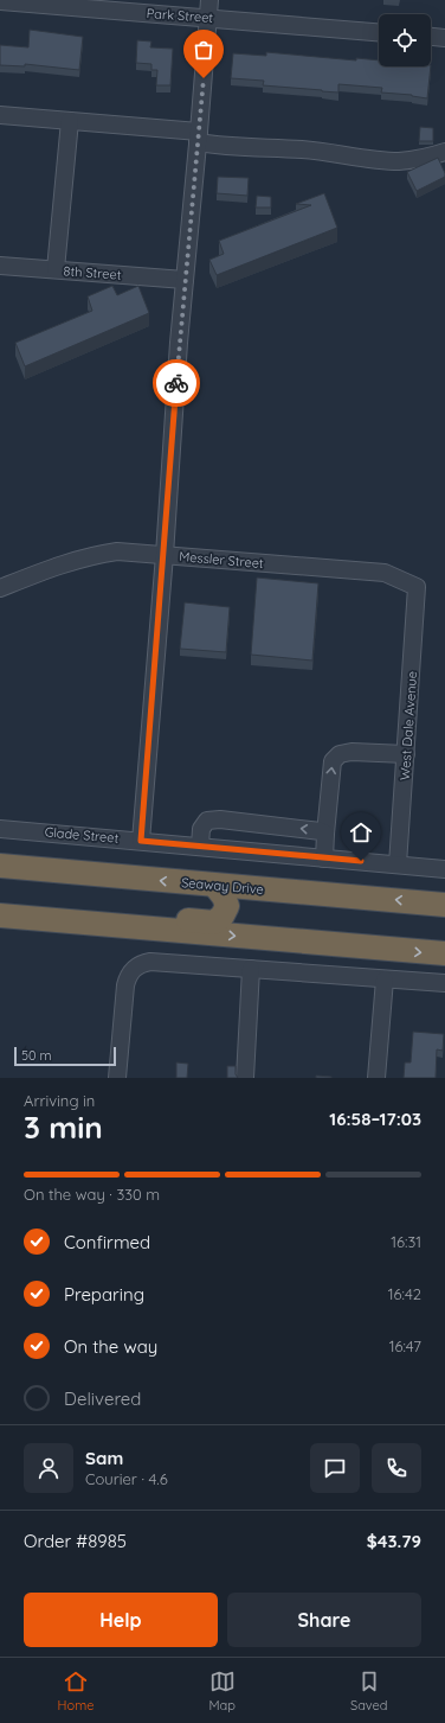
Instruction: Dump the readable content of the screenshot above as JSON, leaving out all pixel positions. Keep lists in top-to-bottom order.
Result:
{
  "streets": {
    "highway": ["Seaway Drive"],
    "street": [
      "Park Street",
      "8th Street",
      "Messler Street",
      "West Dale Avenue",
      "Glade Street"
    ]
  },
  "crossings": [
    ["Messler Street", "West Dale Avenue"],
    ["West Dale Avenue", "Glade Street"]
  ],
  "scale_bar": "50 m",
  "page": {
    "scale": "50 m",
    "heading": ["3 min", "Arriving in", "16:58–17:03"],
    "panel": [
      "Sam",
      "Courier · 4.6",
      "Order #8985",
      "$43.79"
    ],
    "bar": "On the way · 330 m",
    "list": [
      ["Confirmed", "16:31"],
      ["Preparing", "16:42"],
      ["On the way", "16:47"],
      "Delivered"
    ],
    "buttons": ["Help", "Share"],
    "tabs": ["Home", "Map", "Saved"]
  }
}
